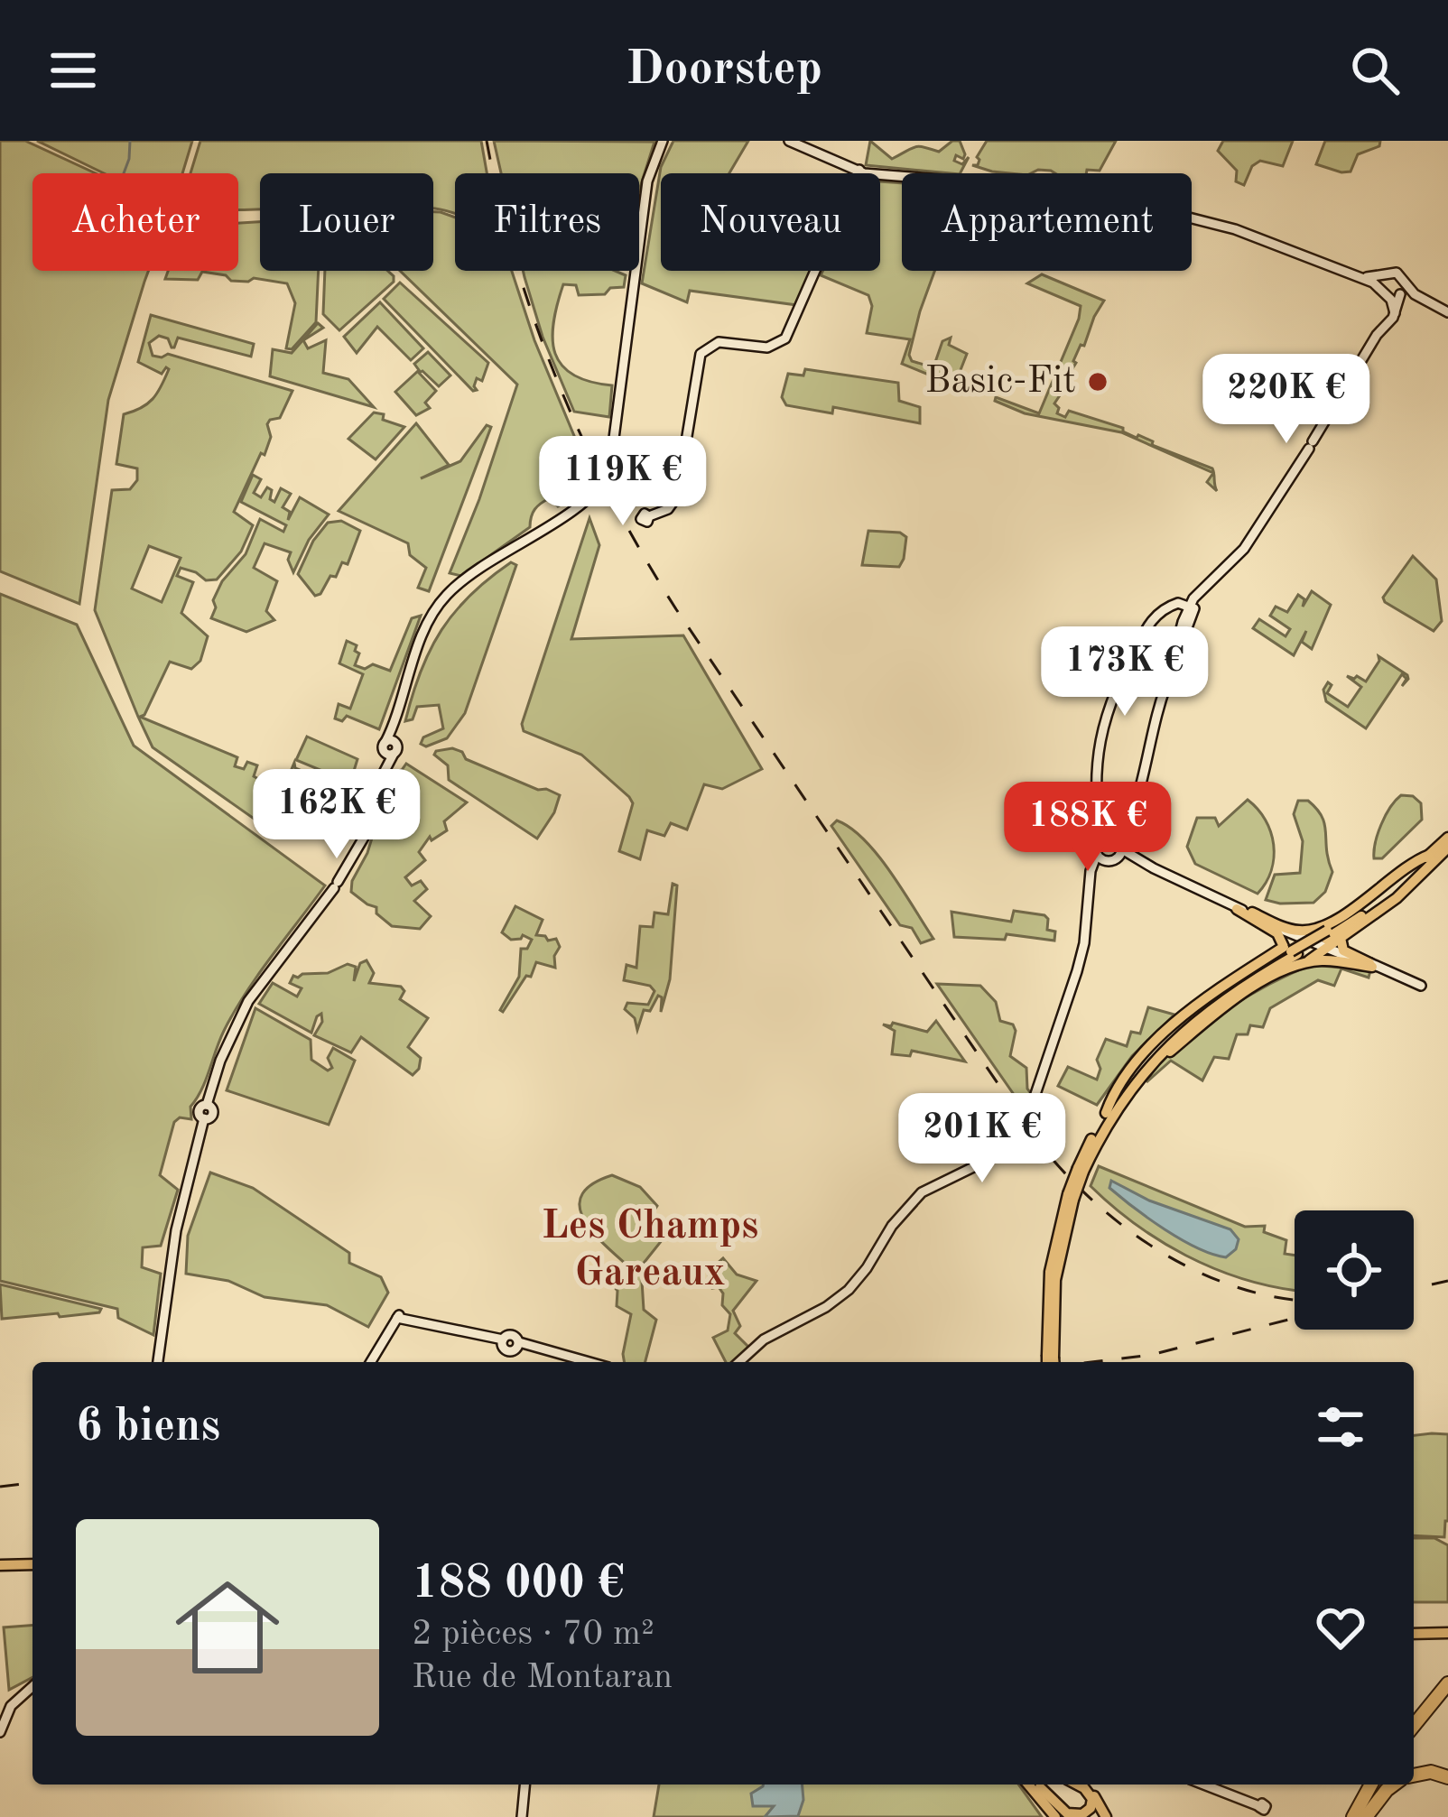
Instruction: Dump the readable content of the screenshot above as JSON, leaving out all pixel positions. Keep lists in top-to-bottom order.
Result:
{
  "districts": ["Les Champs Gareaux"],
  "places": ["Basic-Fit"],
  "page": {
    "header": "Doorstep",
    "chip": [
      "Acheter",
      "Louer",
      "Filtres",
      "Nouveau",
      "Appartement"
    ],
    "price": [
      "220K €",
      "119K €",
      "173K €",
      "162K €",
      "188K €",
      "201K €"
    ],
    "heading": "6 biens",
    "list": [
      {
        "name": "188 000 €",
        "note": "2 pièces · 70 m² · Rue de Montaran"
      }
    ]
  }
}
